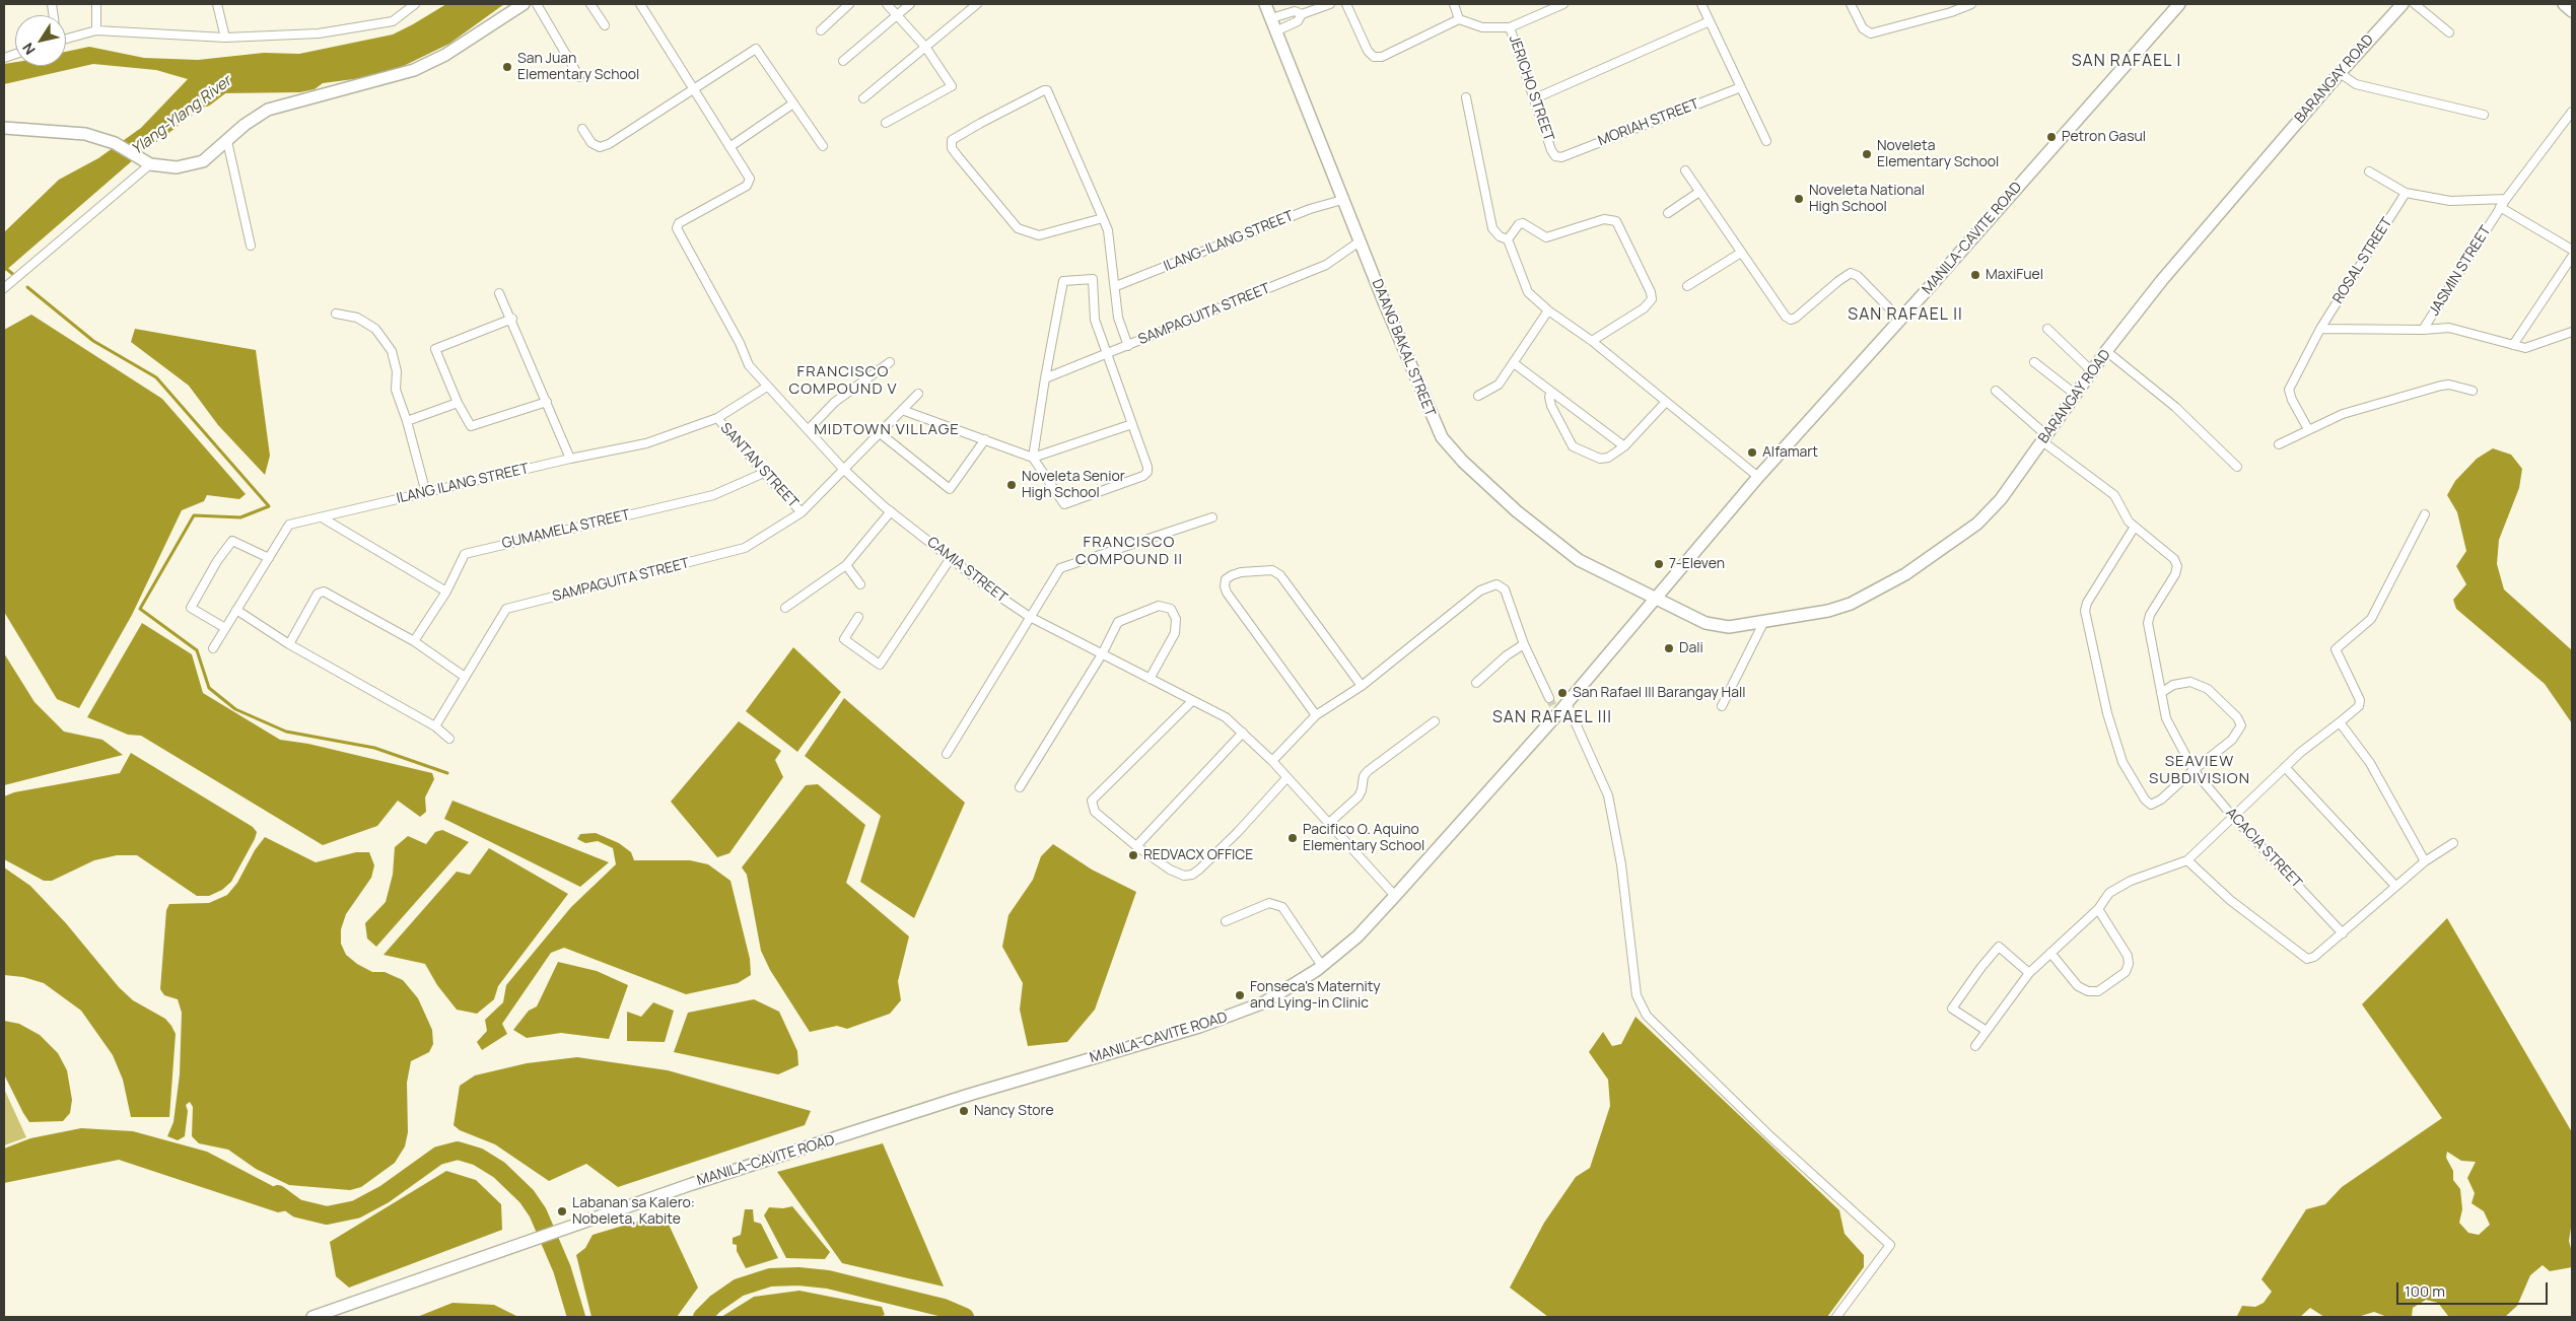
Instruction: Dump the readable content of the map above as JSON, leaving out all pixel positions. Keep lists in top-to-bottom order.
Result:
{
  "streets": {
    "main road": ["BARANGAY ROAD", "MANILA-CAVITE ROAD", "DAANG BAKAL STREET"],
    "street": [
      "JERICHO STREET",
      "MORIAH STREET",
      "ILANG-ILANG STREET",
      "ROSAL STREET",
      "JASMIN STREET",
      "SAMPAGUITA STREET",
      "SANTAN STREET",
      "ILANG ILANG STREET",
      "GUMAMELA STREET",
      "CAMIA STREET",
      "ACACIA STREET"
    ]
  },
  "crossings": [
    ["BARANGAY ROAD", "MANILA-CAVITE ROAD"],
    ["BARANGAY ROAD", "DAANG BAKAL STREET"],
    ["BARANGAY ROAD", "ACACIA STREET"],
    ["JERICHO STREET", "MORIAH STREET"],
    ["MANILA-CAVITE ROAD", "DAANG BAKAL STREET"],
    ["MANILA-CAVITE ROAD", "CAMIA STREET"],
    ["ILANG-ILANG STREET", "DAANG BAKAL STREET"],
    ["SAMPAGUITA STREET", "DAANG BAKAL STREET"],
    ["SAMPAGUITA STREET", "SANTAN STREET"],
    ["SAMPAGUITA STREET", "CAMIA STREET"],
    ["SANTAN STREET", "ILANG ILANG STREET"],
    ["SANTAN STREET", "GUMAMELA STREET"],
    ["ILANG ILANG STREET", "CAMIA STREET"]
  ],
  "districts": [
    "SAN RAFAEL I",
    "SAN RAFAEL II",
    "FRANCISCO COMPOUND V",
    "MIDTOWN VILLAGE",
    "FRANCISCO COMPOUND II",
    "SAN RAFAEL III",
    "SEAVIEW SUBDIVISION"
  ],
  "water": ["Ylang-Ylang River"],
  "places": [
    "San Juan Elementary School",
    "Petron Gasul",
    "Noveleta Elementary School",
    "Noveleta National High School",
    "MaxiFuel",
    "Alfamart",
    "Noveleta Senior High School",
    "7-Eleven",
    "Dali",
    "San Rafael III Barangay Hall",
    "Pacifico O. Aquino Elementary School",
    "REDVACX OFFICE",
    "Fonseca's Maternity and Lying-in Clinic",
    "Nancy Store",
    "Labanan sa Kalero: Nobeleta, Kabite"
  ],
  "scale_bar": "100 m",
  "north": "bottom left"
}
